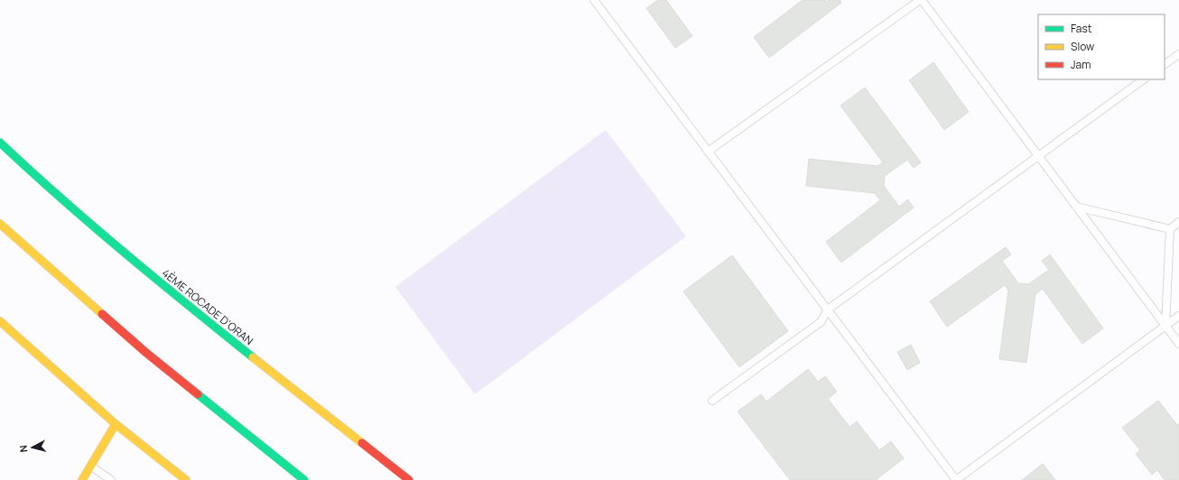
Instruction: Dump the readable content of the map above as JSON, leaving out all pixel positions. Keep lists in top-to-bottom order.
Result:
{
  "streets": {
    "main road": ["4ÈME ROCADE D'ORAN"]
  },
  "legend": ["Fast", "Slow", "Jam"],
  "north": "left"
}
